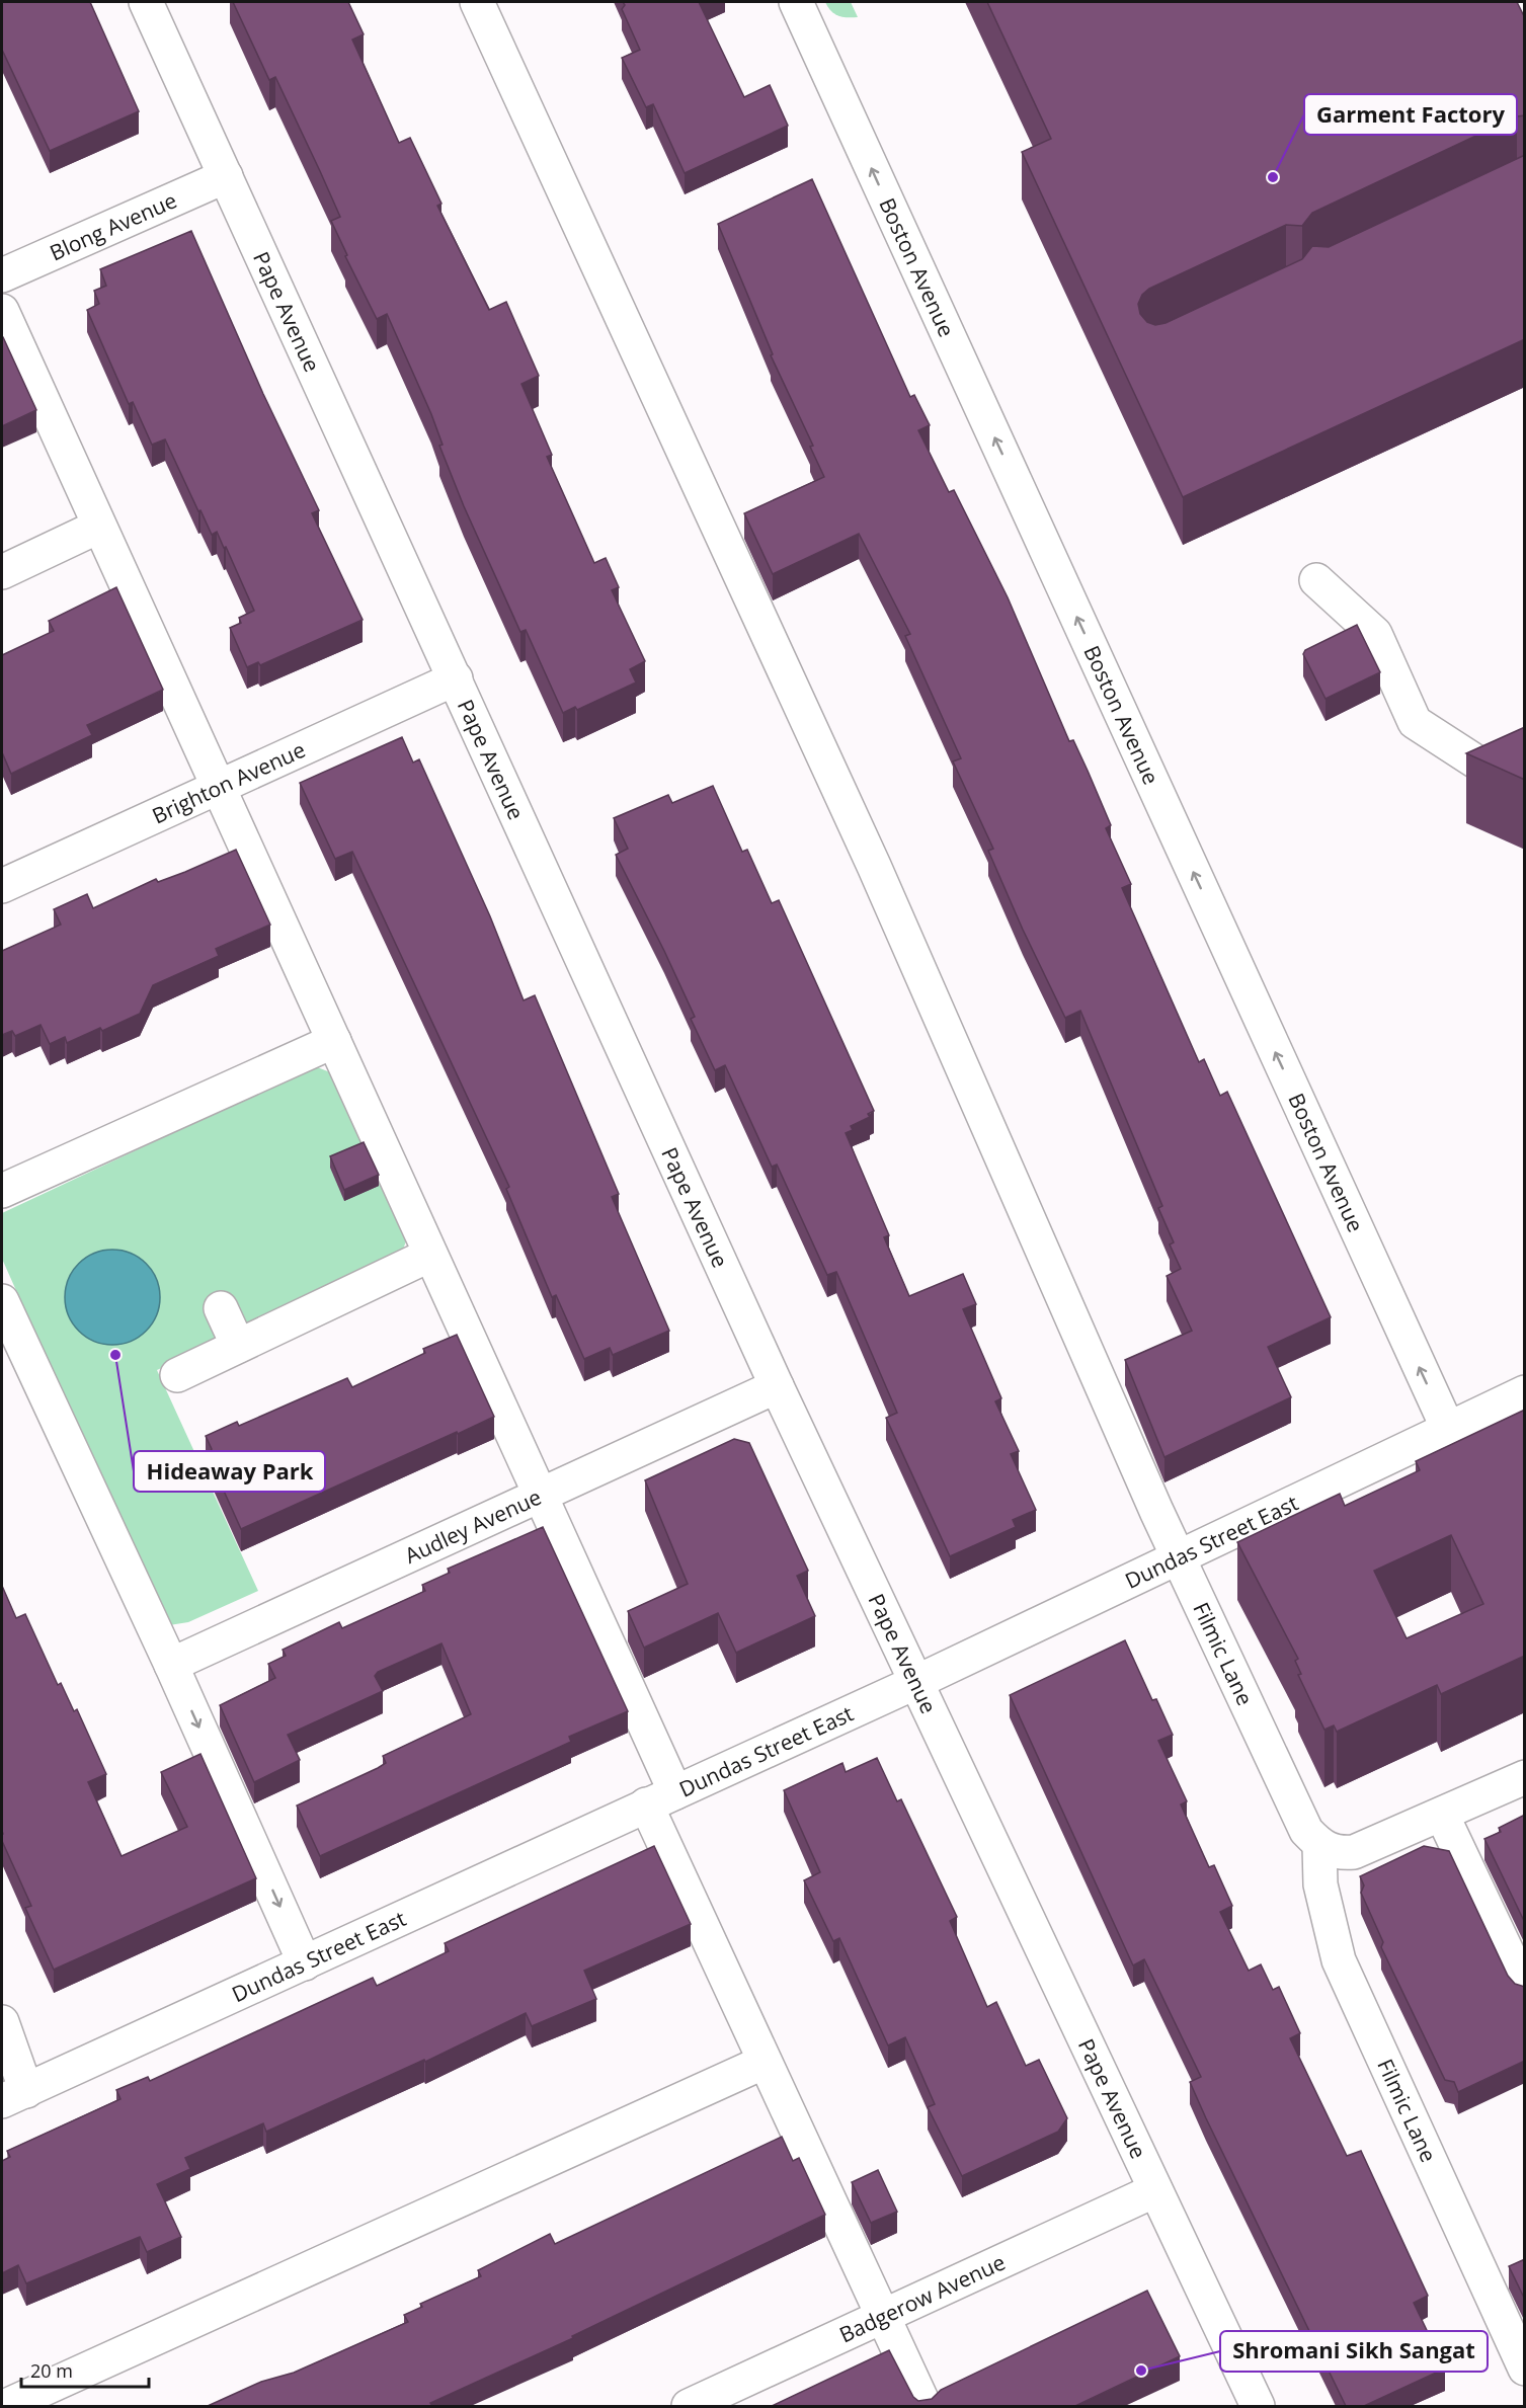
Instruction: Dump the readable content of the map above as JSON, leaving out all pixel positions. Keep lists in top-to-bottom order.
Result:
{
  "streets": {
    "street": [
      "Blong Avenue",
      "Boston Avenue",
      "Pape Avenue",
      "Brighton Avenue",
      "Audley Avenue",
      "Dundas Street East",
      "Filmic Lane",
      "Badgerow Avenue"
    ]
  },
  "crossings": [
    ["Blong Avenue", "Pape Avenue"],
    ["Boston Avenue", "Dundas Street East"],
    ["Pape Avenue", "Brighton Avenue"],
    ["Pape Avenue", "Audley Avenue"],
    ["Pape Avenue", "Dundas Street East"],
    ["Pape Avenue", "Badgerow Avenue"],
    ["Dundas Street East", "Filmic Lane"]
  ],
  "one_way": ["Boston Avenue"],
  "places": ["Garment Factory", "Hideaway Park", "Shromani Sikh Sangat"],
  "scale_bar": "20 m"
}
